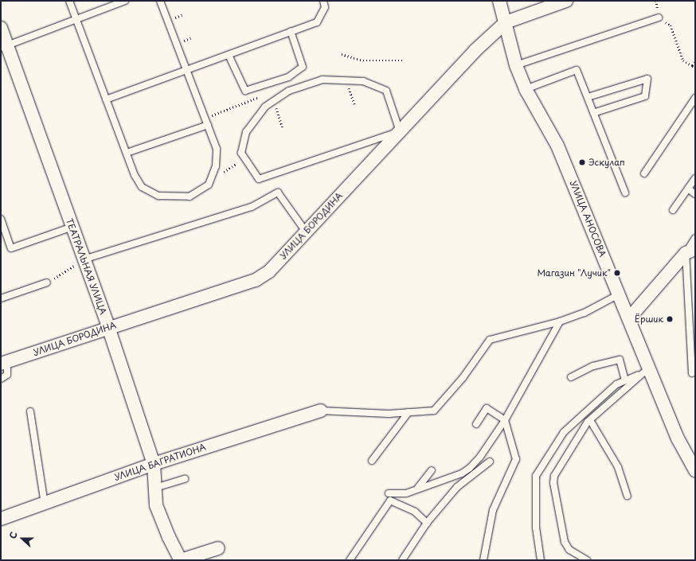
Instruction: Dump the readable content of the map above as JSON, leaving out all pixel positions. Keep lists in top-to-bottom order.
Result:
{
  "streets": {
    "street": [
      "УЛИЦА АНОСОВА",
      "УЛИЦА БОРОДИНА",
      "ТЕАТРАЛЬНАЯ УЛИЦА",
      "УЛИЦА БАГРАТИОНА"
    ]
  },
  "crossings": [
    ["УЛИЦА АНОСОВА", "УЛИЦА БОРОДИНА"],
    ["УЛИЦА БОРОДИНА", "ТЕАТРАЛЬНАЯ УЛИЦА"],
    ["ТЕАТРАЛЬНАЯ УЛИЦА", "УЛИЦА БАГРАТИОНА"]
  ],
  "places": ["Эскулап", "Магазин \"Лучик\"", "Ёршик"],
  "north": "left"
}
